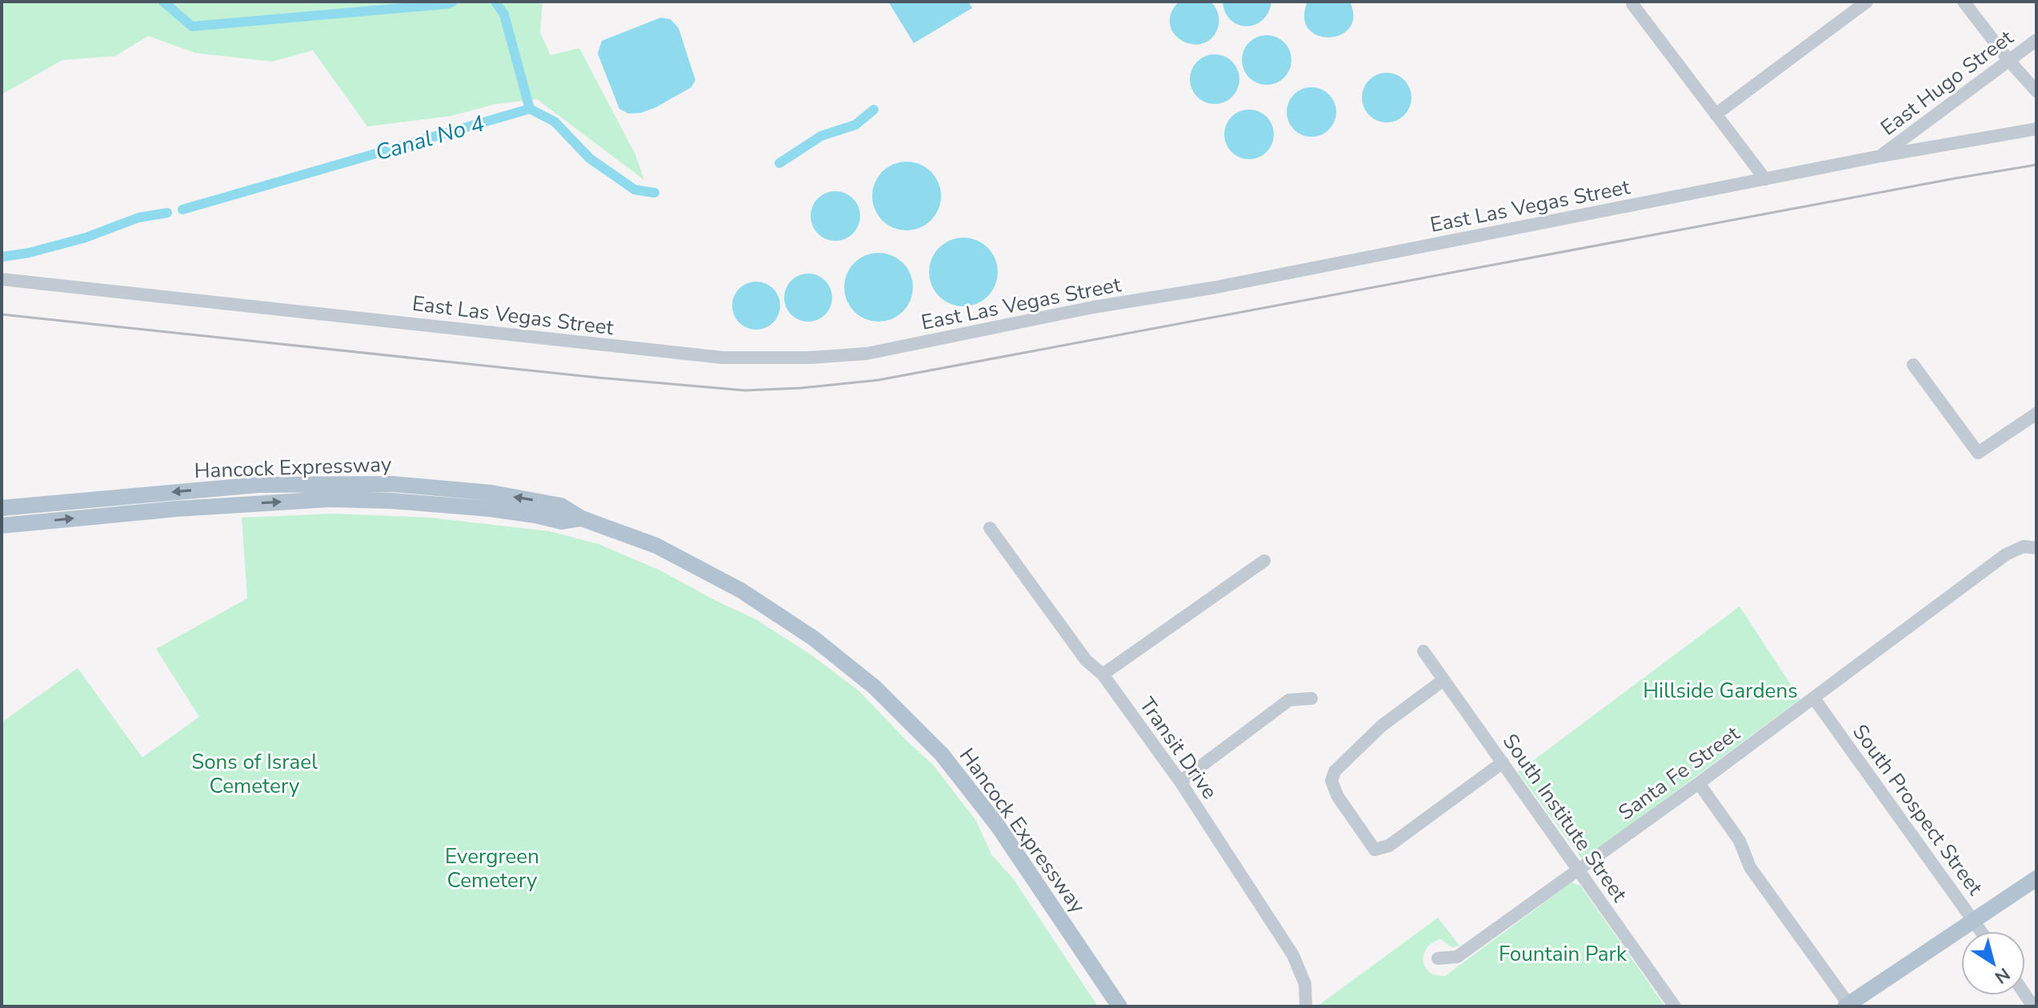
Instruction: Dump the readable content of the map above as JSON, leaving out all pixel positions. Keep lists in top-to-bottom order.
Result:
{
  "streets": {
    "main road": ["Hancock Expressway"],
    "street": [
      "East Hugo Street",
      "East Las Vegas Street",
      "Transit Drive",
      "Santa Fe Street",
      "South Prospect Street",
      "South Institute Street"
    ]
  },
  "crossings": [
    ["East Hugo Street", "East Las Vegas Street"],
    ["Santa Fe Street", "South Prospect Street"],
    ["Santa Fe Street", "South Institute Street"]
  ],
  "water": ["Canal No 4"],
  "parks": [
    "Hillside Gardens",
    "Sons of Israel Cemetery",
    "Evergreen Cemetery",
    "Fountain Park"
  ],
  "north": "bottom right"
}
